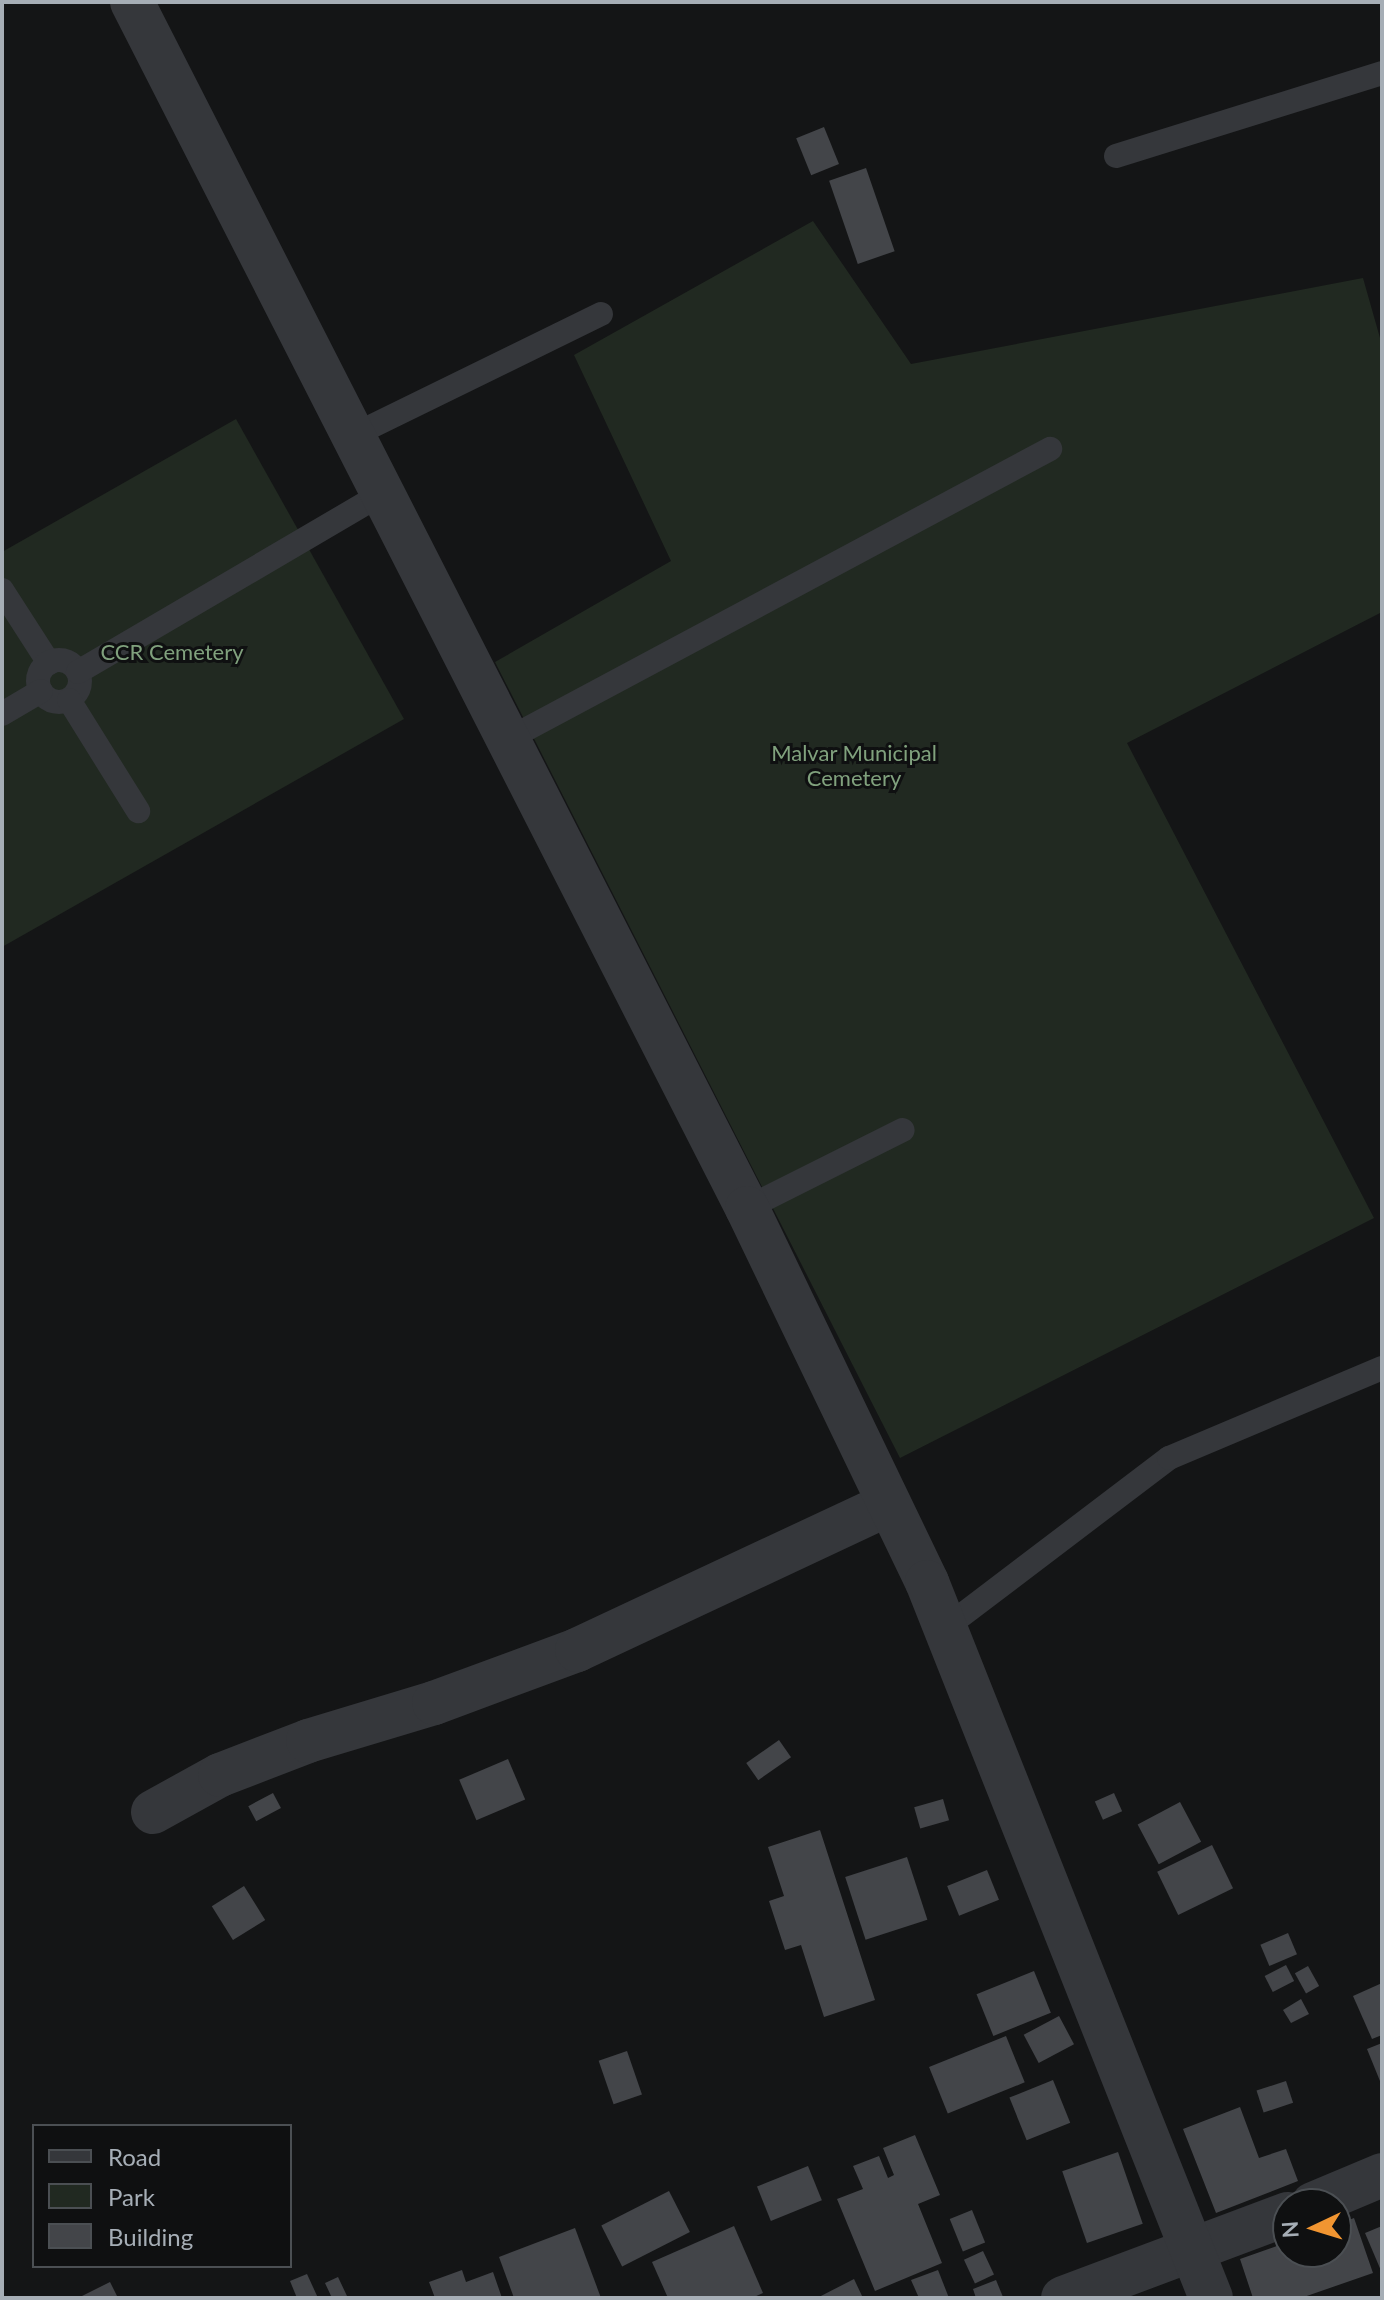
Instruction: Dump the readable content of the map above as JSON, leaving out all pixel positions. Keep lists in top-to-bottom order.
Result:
{
  "parks": ["CCR Cemetery", "Malvar Municipal Cemetery"],
  "legend": ["Road", "Park", "Building"],
  "north": "left"
}
